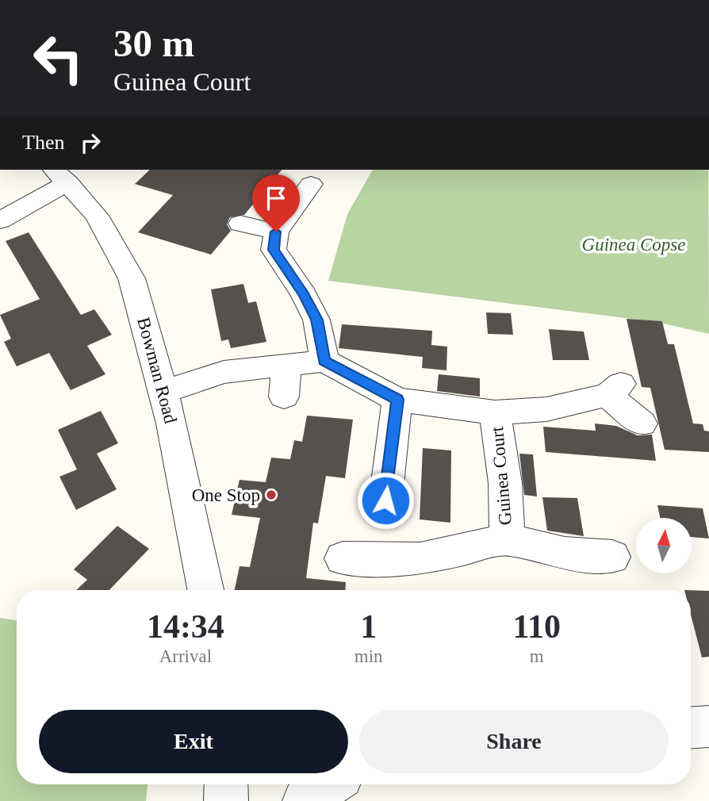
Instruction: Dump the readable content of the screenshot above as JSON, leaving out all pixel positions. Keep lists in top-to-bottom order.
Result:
{
  "streets": {
    "street": ["Bowman Road", "Guinea Court"]
  },
  "parks": ["Guinea Copse"],
  "places": ["One Stop"],
  "north": "top",
  "page": {
    "turn": ["30 m", "Guinea Court"],
    "then": "Then",
    "eta": [
      "14:34",
      "Arrival",
      "1",
      "min",
      "110",
      "m"
    ],
    "buttons": ["Exit", "Share"]
  }
}
